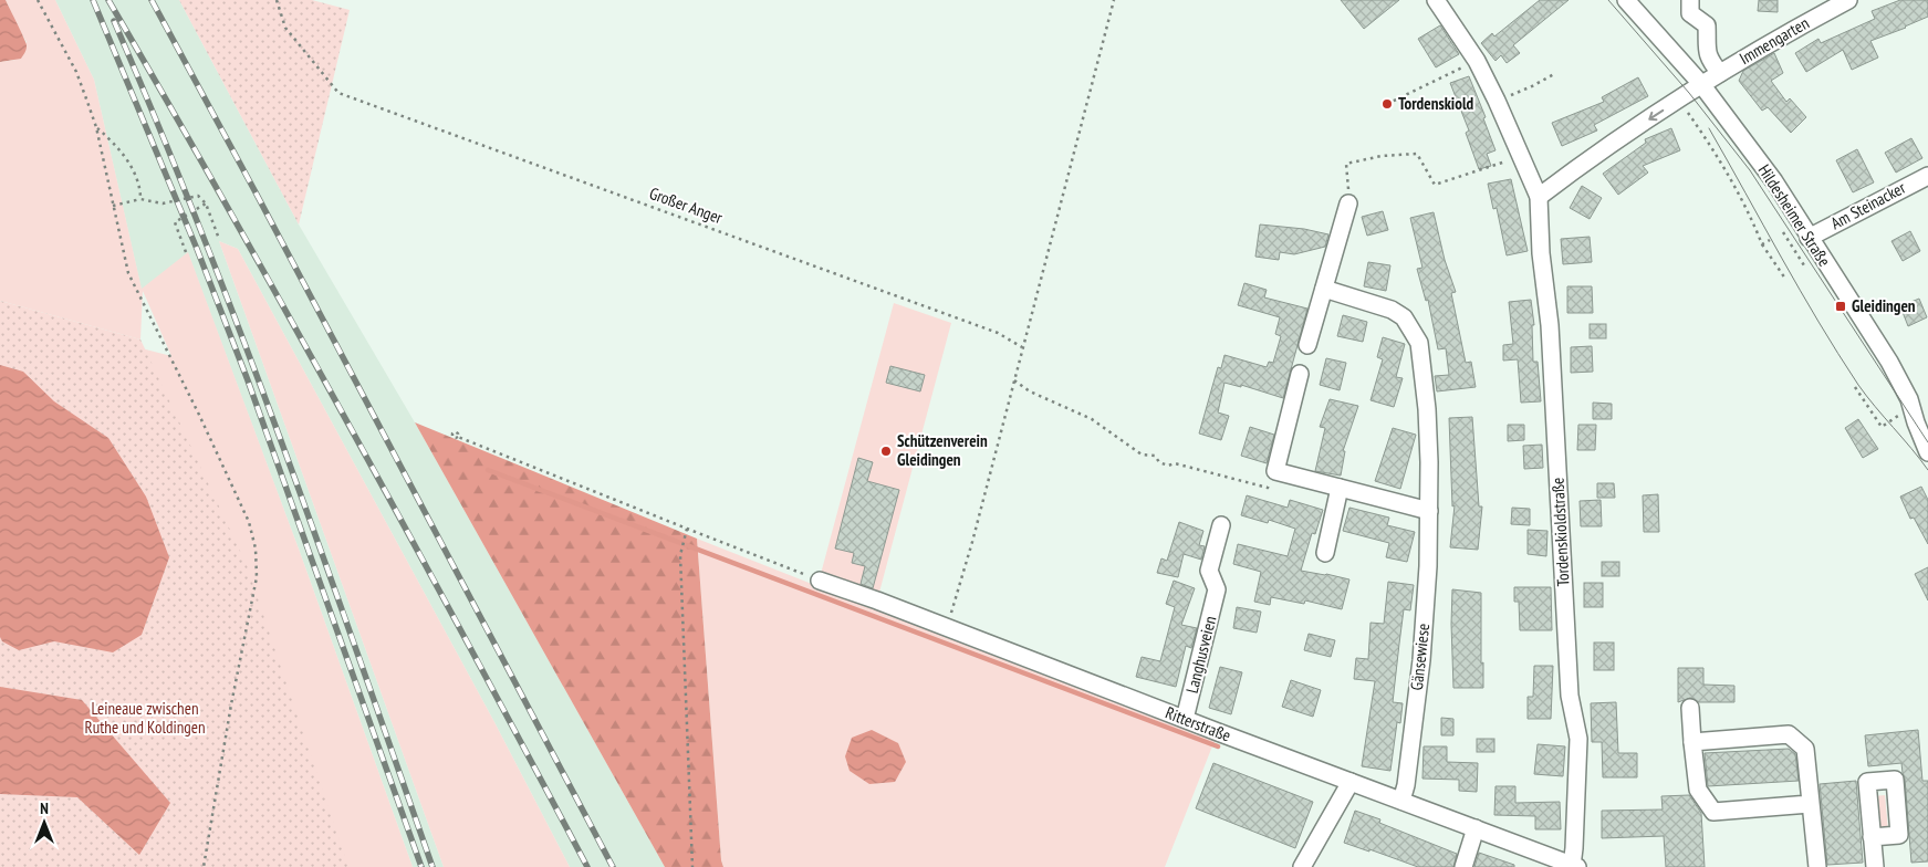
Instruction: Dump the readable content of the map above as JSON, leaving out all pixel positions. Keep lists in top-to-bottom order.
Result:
{
  "streets": {
    "street": [
      "Immengarten",
      "Am Steinacker",
      "Hildesheimer Straße",
      "Tordenskioldstraße",
      "Langhusveien",
      "Gänsewiese",
      "Ritterstraße"
    ],
    "path": ["Großer Anger"]
  },
  "crossings": [
    ["Immengarten", "Hildesheimer Straße"],
    ["Am Steinacker", "Hildesheimer Straße"],
    ["Tordenskioldstraße", "Ritterstraße"],
    ["Langhusveien", "Ritterstraße"],
    ["Gänsewiese", "Ritterstraße"]
  ],
  "parks": ["Leineaue zwischen Ruthe und Koldingen"],
  "places": {
    "other": ["Tordenskiold", "Schützenverein Gleidingen"],
    "transit": ["Gleidingen"]
  },
  "north": "top"
}
